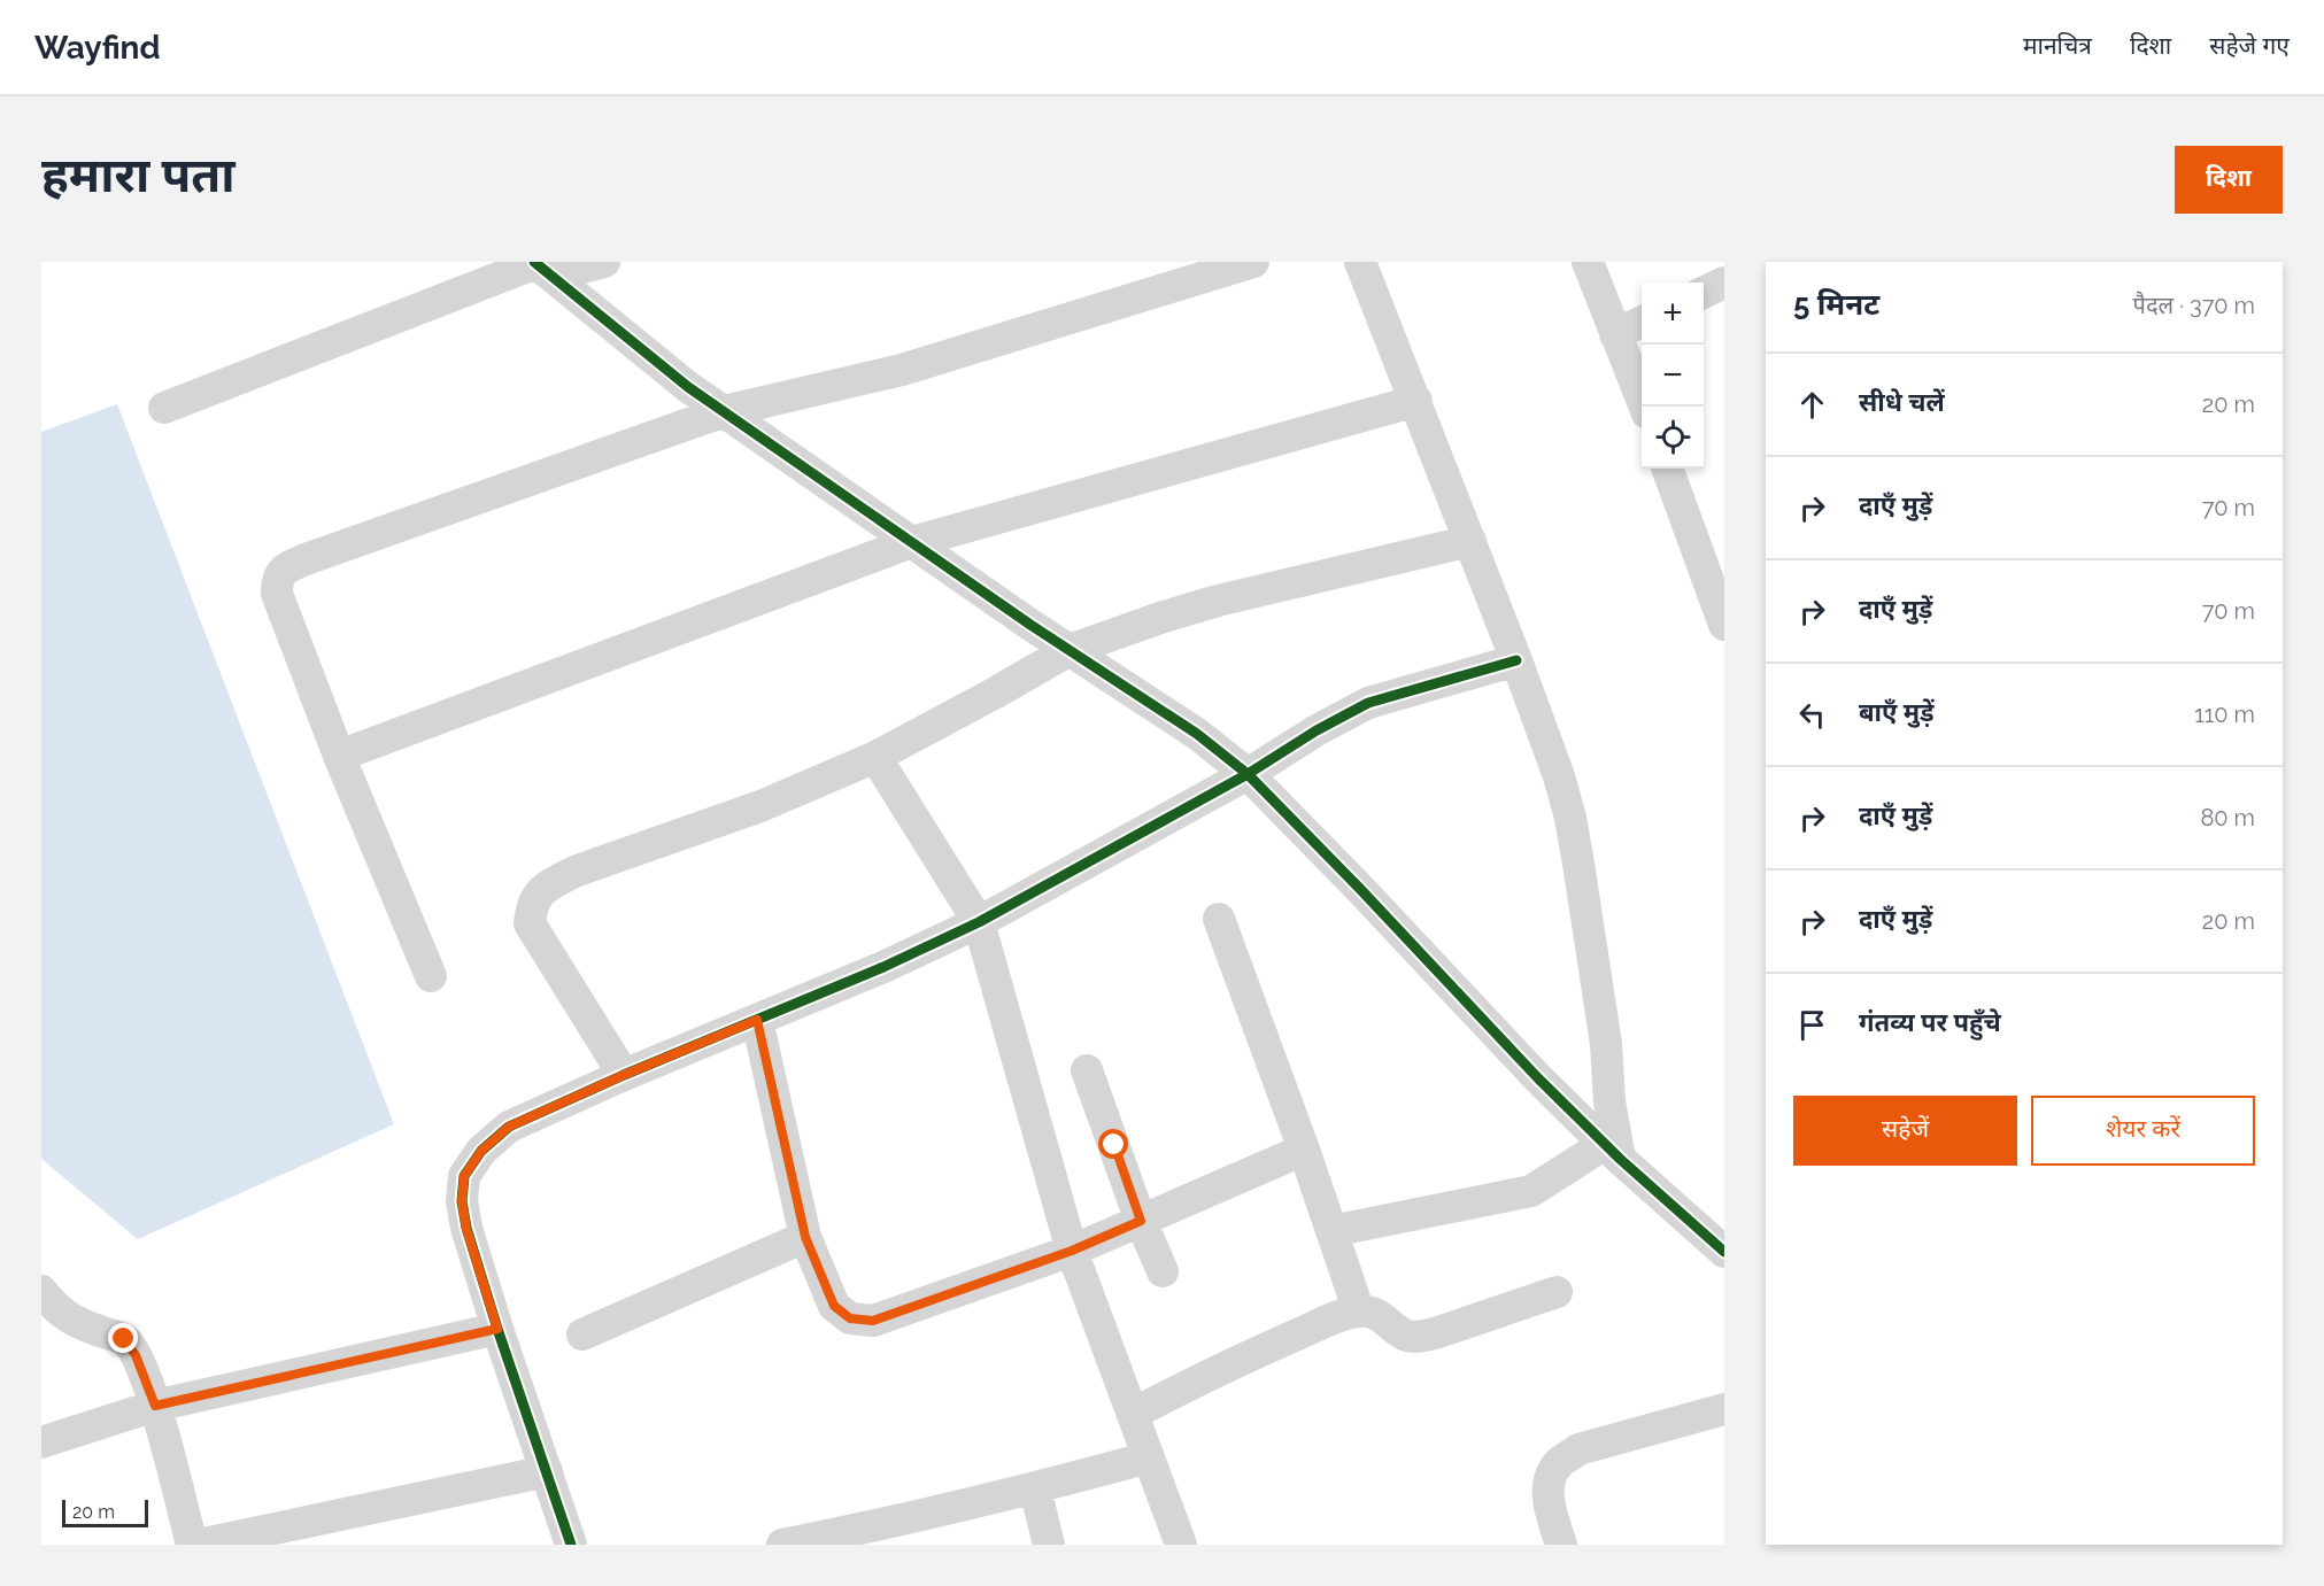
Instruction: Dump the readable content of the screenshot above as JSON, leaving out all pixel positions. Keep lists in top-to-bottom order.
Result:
{
  "scale_bar": "20 m",
  "page": {
    "header": "Wayfind",
    "nav": ["मानचित्र", "दिशा", "सहेजे गए"],
    "buttons": [
      "दिशा",
      ["सहेजें", "शेयर करें"]
    ],
    "title": "हमारा पता",
    "heading": ["5 मिनट", "पैदल · 370 m"],
    "map_buttons": ["+", "−"],
    "list": [
      ["सीधे चलें", "20 m"],
      ["दाएँ मुड़ें", "70 m"],
      ["दाएँ मुड़ें", "70 m"],
      ["बाएँ मुड़ें", "110 m"],
      ["दाएँ मुड़ें", "80 m"],
      ["दाएँ मुड़ें", "20 m"],
      "गंतव्य पर पहुँचे"
    ],
    "scale": "20 m"
  }
}
